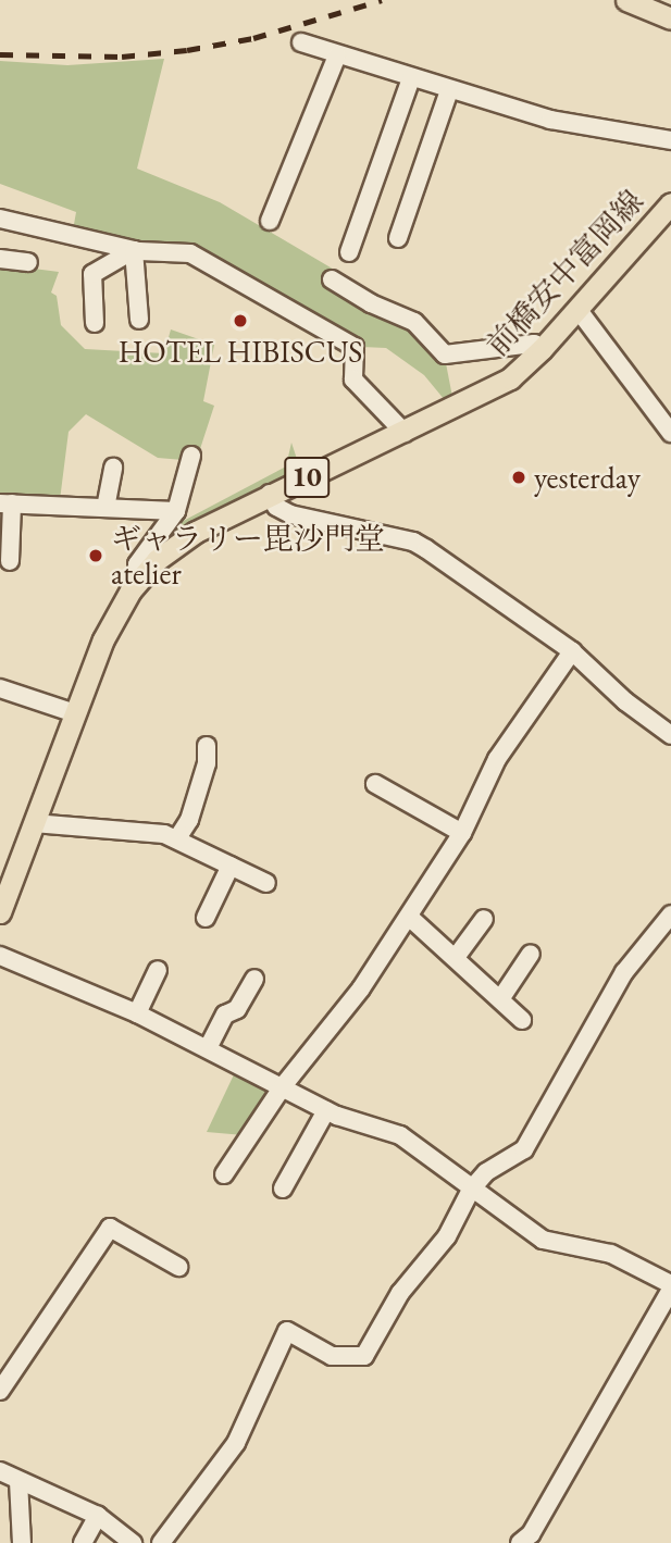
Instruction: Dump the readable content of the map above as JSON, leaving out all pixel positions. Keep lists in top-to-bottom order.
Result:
{
  "streets": {
    "main road": ["前橋安中富岡線", "10"]
  },
  "places": ["HOTEL HIBISCUS", "yesterday", "ギャラリー毘沙門堂 atelier"]
}
